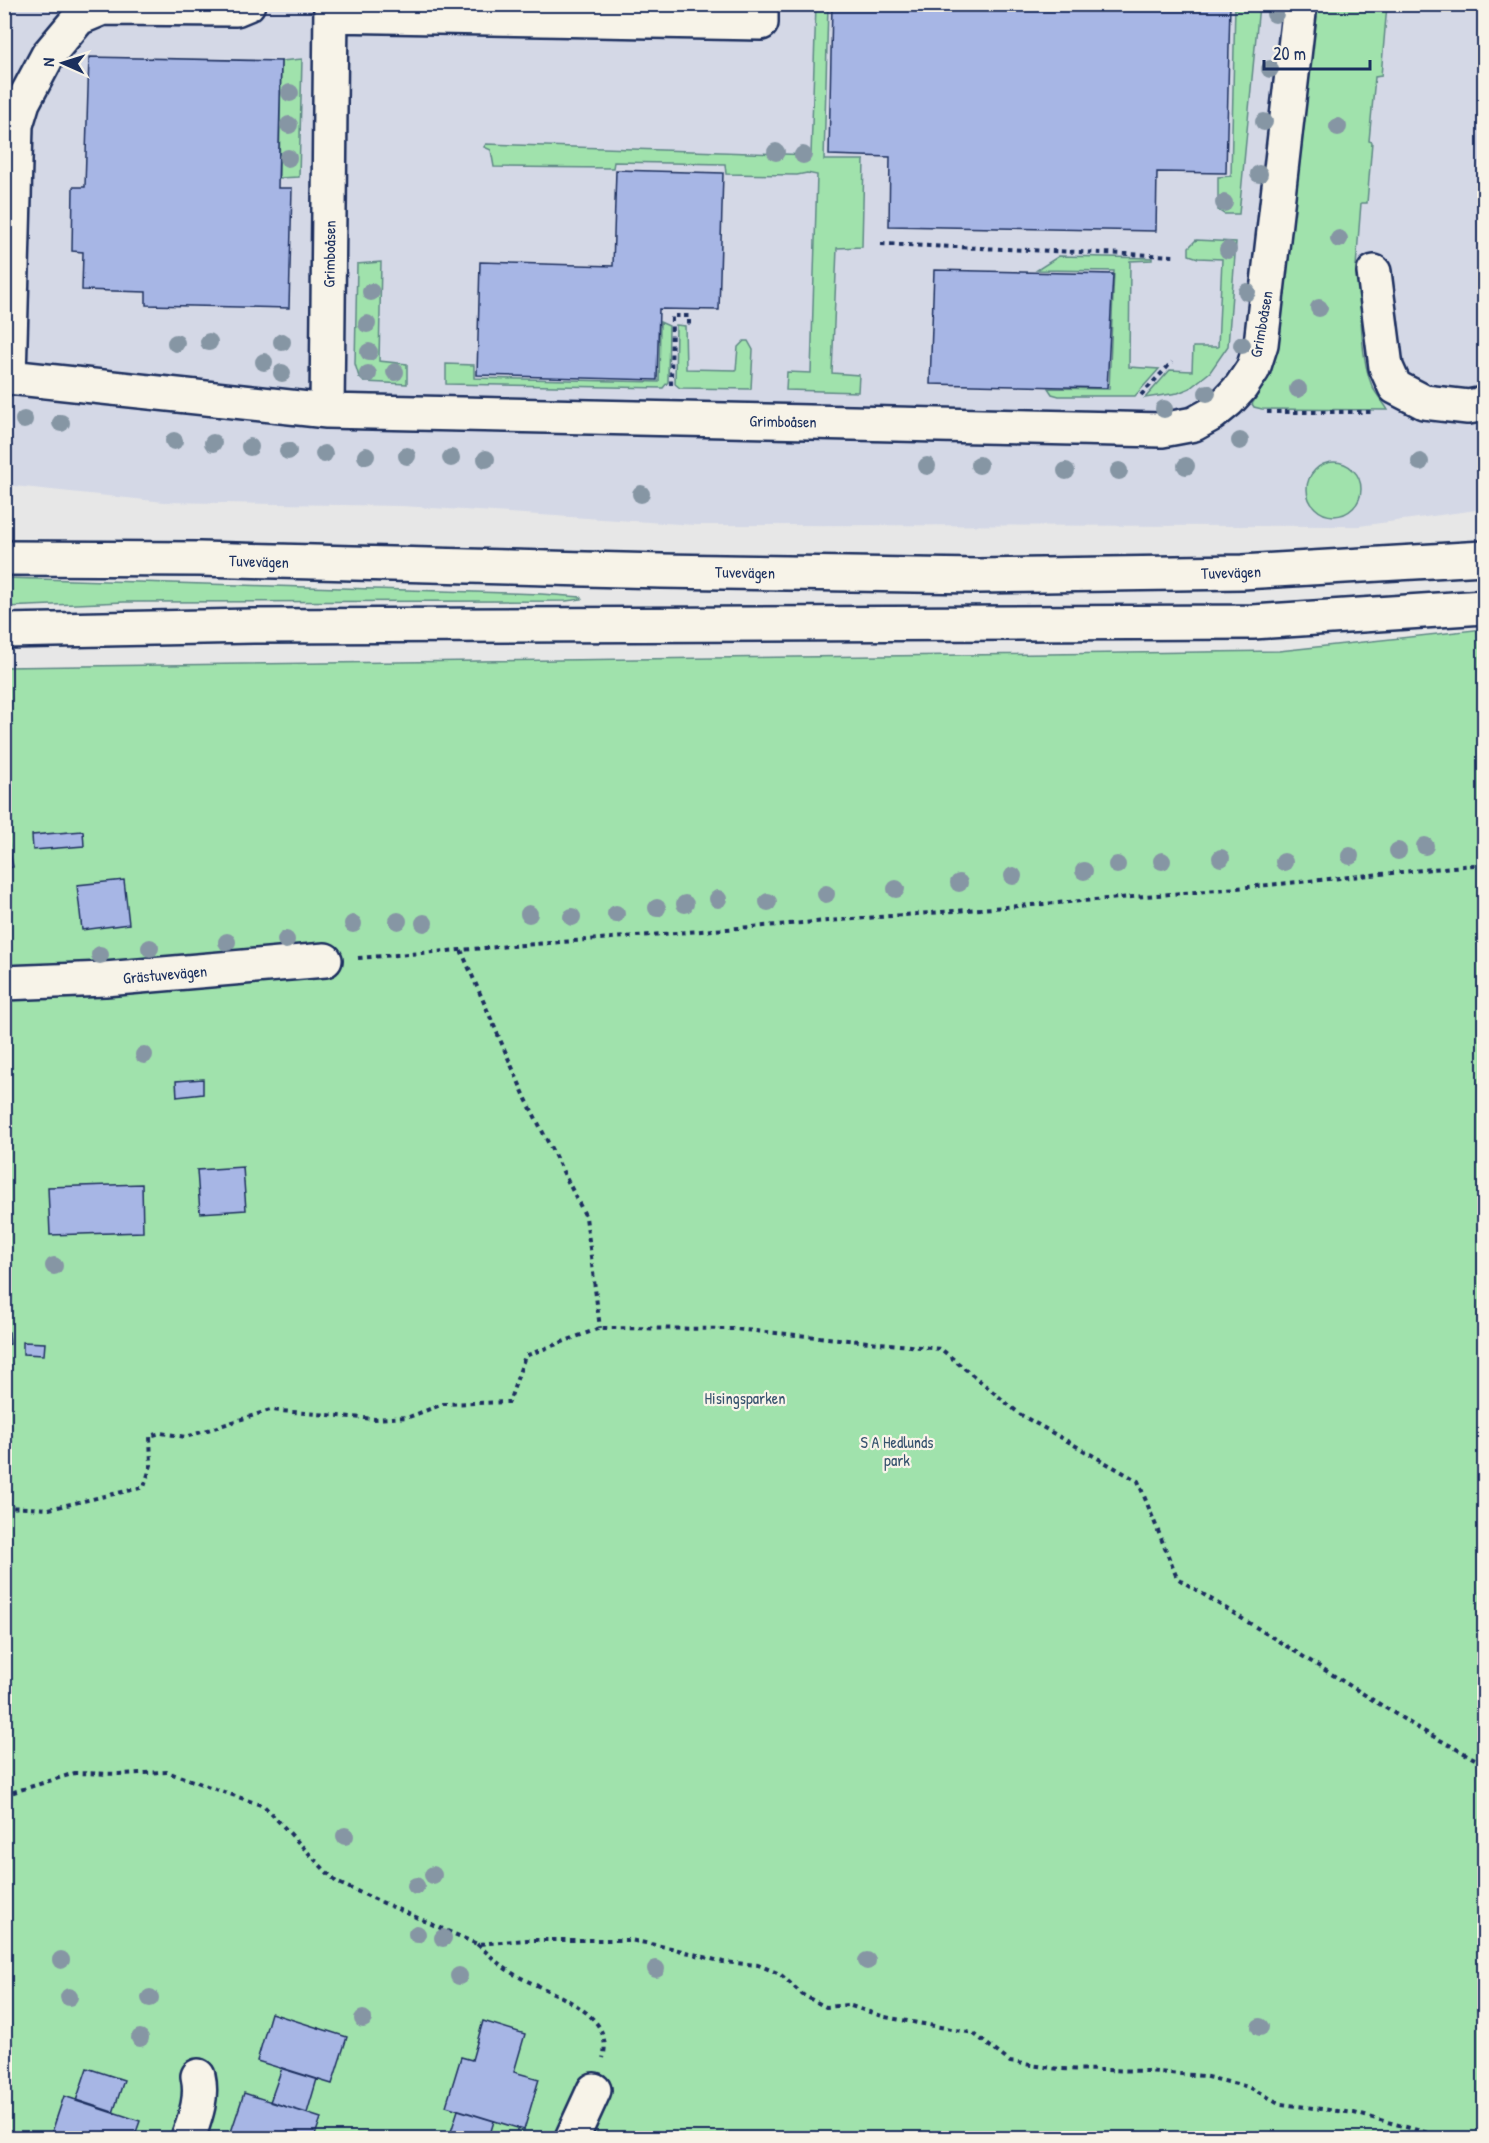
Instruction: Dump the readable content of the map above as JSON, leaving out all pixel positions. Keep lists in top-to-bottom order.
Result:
{
  "streets": {
    "main road": ["Grimboåsen", "Tuvevägen", "Grästuvevägen"]
  },
  "parks": ["Hisingsparken", "S A Hedlunds park"],
  "scale_bar": "20 m",
  "north": "left"
}
